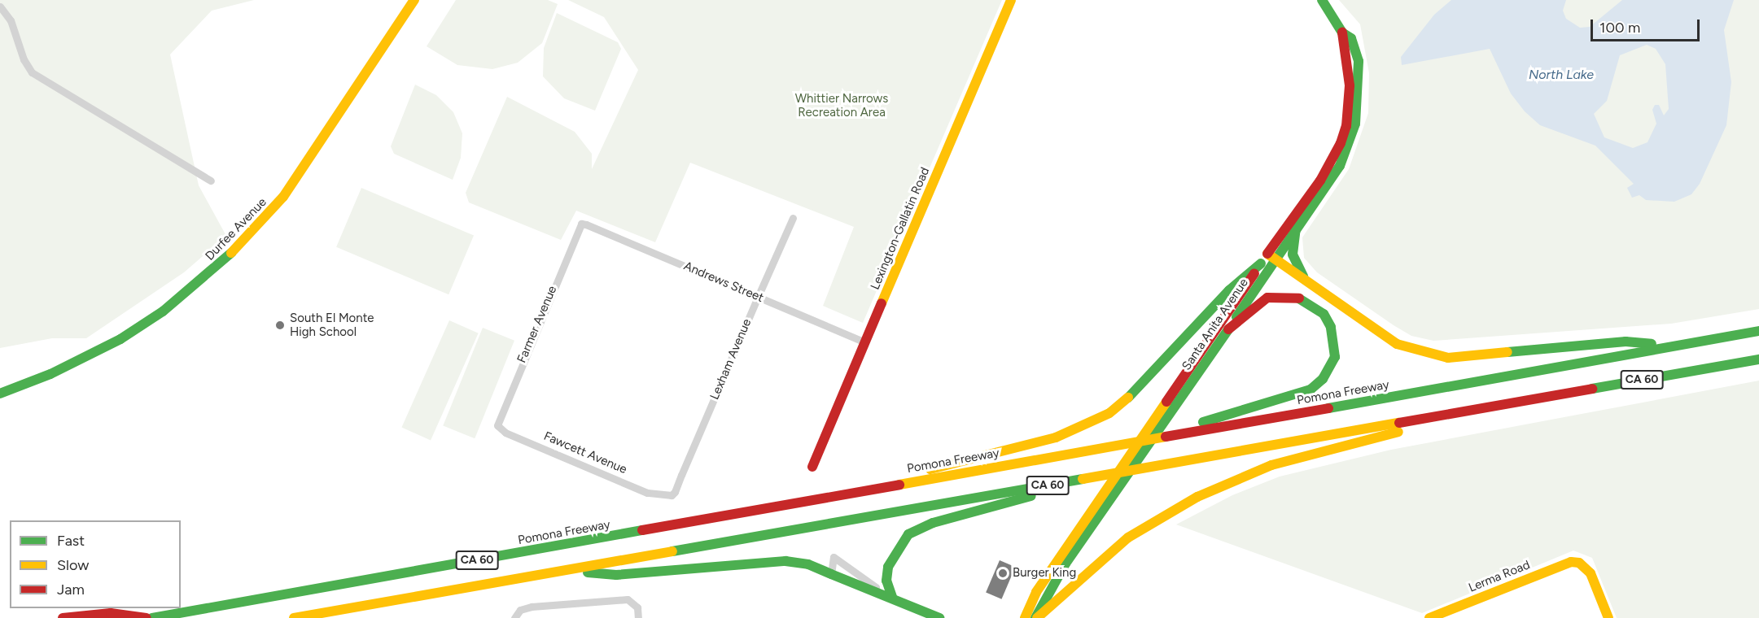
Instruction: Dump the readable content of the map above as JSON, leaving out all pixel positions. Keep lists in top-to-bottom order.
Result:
{
  "streets": {
    "main road": [
      "Lexington-Gallatin Road",
      "Durfee Avenue",
      "Santa Anita Avenue",
      "CA 60",
      "Pomona Freeway",
      "Lerma Road"
    ],
    "street": [
      "Andrews Street",
      "Farmer Avenue",
      "Lexham Avenue",
      "Fawcett Avenue"
    ]
  },
  "crossings": [
    ["Lexington-Gallatin Road", "Andrews Street"],
    ["Andrews Street", "Farmer Avenue"],
    ["Andrews Street", "Lexham Avenue"],
    ["Farmer Avenue", "Fawcett Avenue"],
    ["Lexham Avenue", "Fawcett Avenue"]
  ],
  "water": ["North Lake"],
  "parks": ["Whittier Narrows Recreation Area"],
  "places": ["South El Monte High School", "Burger King"],
  "legend": ["Fast", "Slow", "Jam"],
  "scale_bar": "100 m"
}
